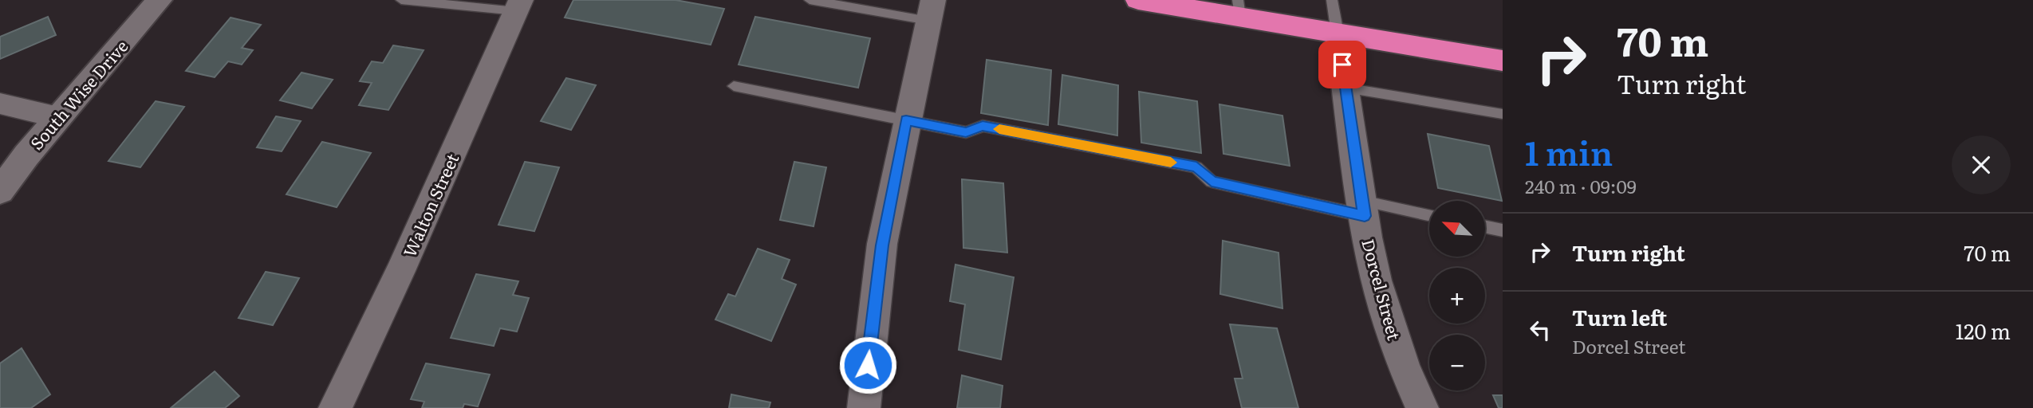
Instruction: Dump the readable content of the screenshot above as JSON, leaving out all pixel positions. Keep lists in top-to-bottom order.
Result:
{
  "streets": {
    "main road": ["South Wise Drive"],
    "street": ["Walton Street", "Dorcel Street"]
  },
  "north": "top left",
  "page": {
    "turn": ["70 m", "Turn right"],
    "heading": ["1 min", "240 m · 09:09"],
    "map_buttons": ["+", "−"],
    "list": [
      {
        "name": "Turn right",
        "value": "70 m"
      },
      {
        "name": "Turn left",
        "note": "Dorcel Street",
        "value": "120 m"
      }
    ]
  }
}
